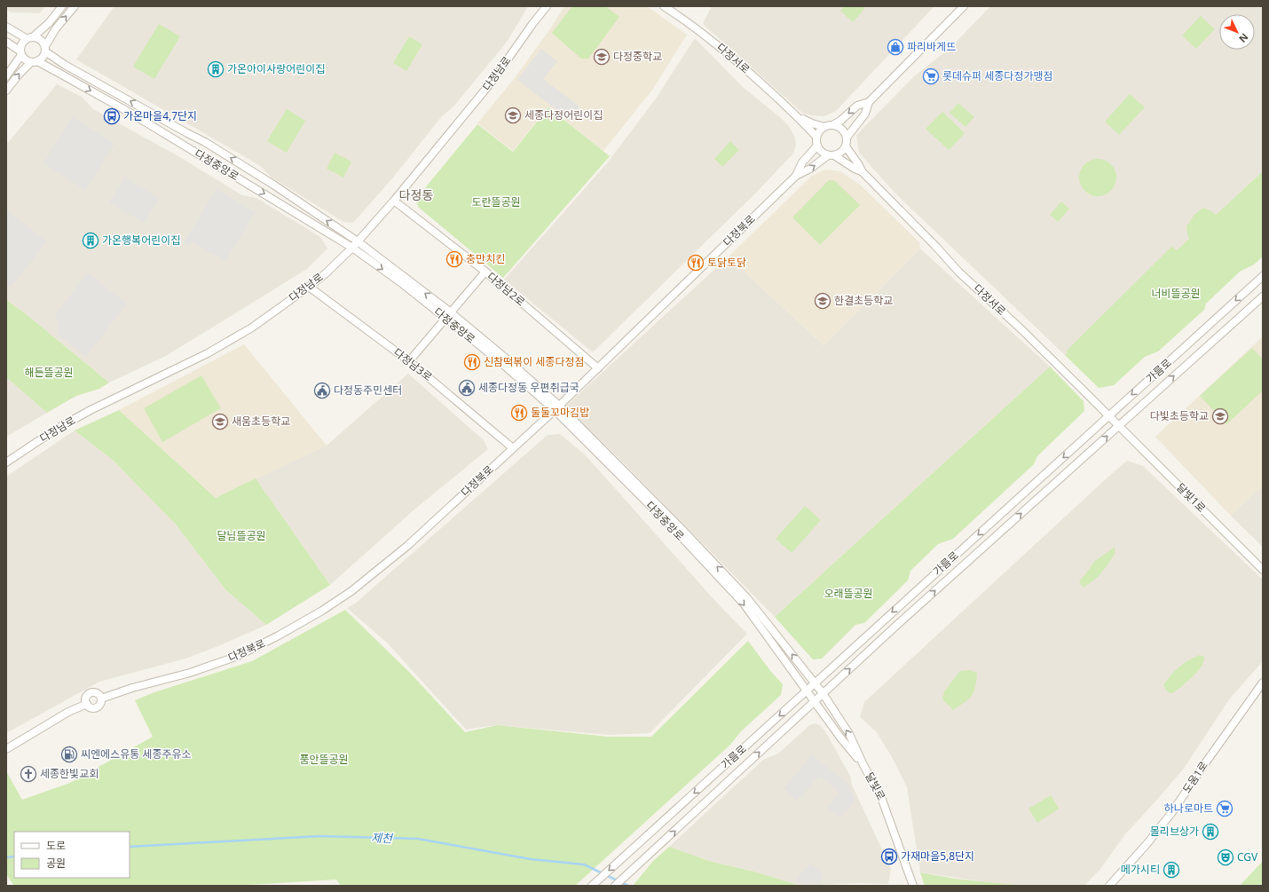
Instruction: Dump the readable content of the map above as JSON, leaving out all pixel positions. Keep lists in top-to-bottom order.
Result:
{
  "streets": {
    "street": [
      "다정서로",
      "다정남로",
      "다정중앙로",
      "다정북로",
      "다정남2로",
      "다정남3로",
      "가름로",
      "달빛1로",
      "도움1로",
      "달빛로"
    ]
  },
  "crossings": [
    ["다정서로", "가름로"],
    ["다정서로", "달빛1로"],
    ["다정남로", "다정중앙로"],
    ["다정남로", "다정남2로"],
    ["다정남로", "다정남3로"],
    ["다정중앙로", "다정북로"],
    ["다정중앙로", "가름로"],
    ["다정중앙로", "달빛로"],
    ["다정북로", "다정남2로"],
    ["다정북로", "다정남3로"],
    ["가름로", "달빛1로"],
    ["가름로", "달빛로"]
  ],
  "one_way": ["달빛로"],
  "districts": ["다정동"],
  "water": ["제천"],
  "parks": [
    "도란뜰공원",
    "너비뜰공원",
    "해든뜰공원",
    "달님뜰공원",
    "오래뜰공원",
    "품안뜰공원"
  ],
  "places": {
    "shop": ["파리바게뜨"],
    "school or university": [
      "다정중학교",
      "세종다정어린이집",
      "한결초등학교",
      "다빛초등학교",
      "새움초등학교"
    ],
    "building": [
      "가온아이사랑어린이집",
      "가온행복어린이집",
      "몰리브상가",
      "메가시티"
    ],
    "supermarket": ["롯데슈퍼 세종다정가맹점", "하나로마트"],
    "bus stop": ["가온마을4,7단지", "가재마을5,8단지"],
    "restaurant": [
      "충만치킨",
      "토닭토닭",
      "신참떡볶이 세종다정점",
      "둘둘꼬마김밥"
    ],
    "public building": ["세종다정동 우편취급국", "다정동주민센터"],
    "fuel station": ["씨엔에스유통 세종주유소"],
    "church": ["세종한빛교회"],
    "theatre": ["CGV"]
  },
  "legend": ["도로", "공원"],
  "north": "bottom right"
}
